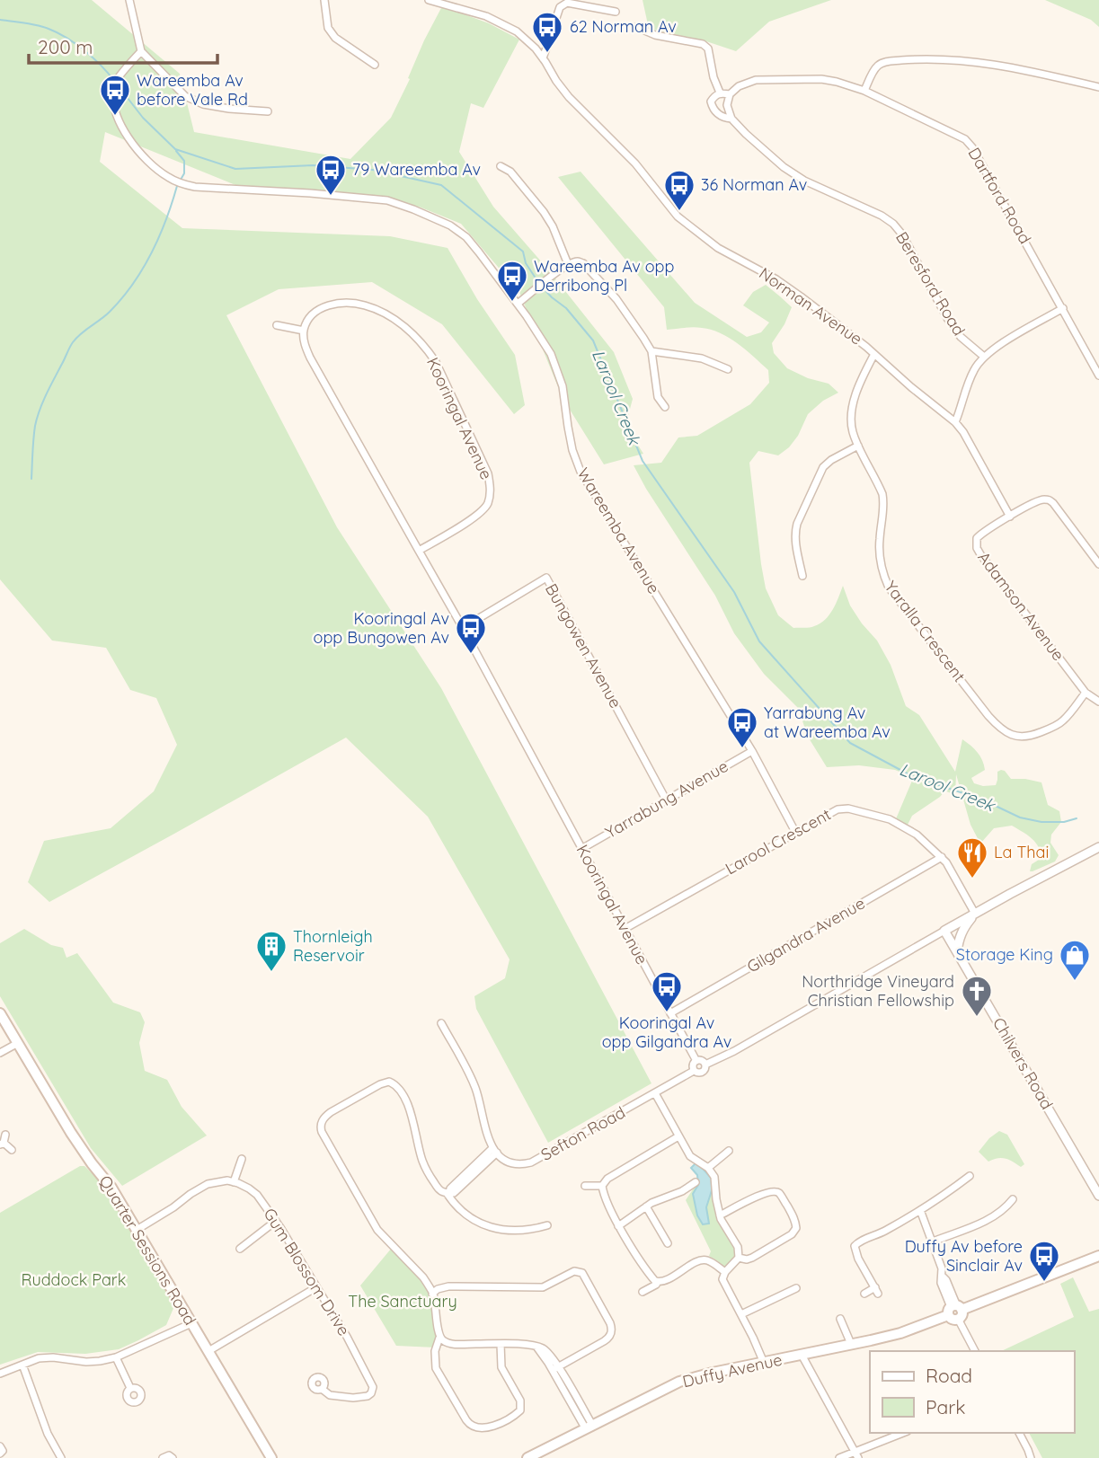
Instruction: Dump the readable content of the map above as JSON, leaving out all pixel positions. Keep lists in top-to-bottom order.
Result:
{
  "streets": {
    "main road": ["Quarter Sessions Road", "Duffy Avenue"],
    "street": [
      "Dartford Road",
      "Beresford Road",
      "Norman Avenue",
      "Kooringal Avenue",
      "Wareemba Avenue",
      "Adamson Avenue",
      "Yaralla Crescent",
      "Bungowen Avenue",
      "Yarrabung Avenue",
      "Larool Crescent",
      "Gilgandra Avenue",
      "Chilvers Road",
      "Sefton Road",
      "Gum Blossom Drive"
    ]
  },
  "crossings": [
    ["Norman Avenue", "Adamson Avenue"],
    ["Norman Avenue", "Yaralla Crescent"],
    ["Kooringal Avenue", "Bungowen Avenue"],
    ["Kooringal Avenue", "Yarrabung Avenue"],
    ["Kooringal Avenue", "Larool Crescent"],
    ["Kooringal Avenue", "Gilgandra Avenue"],
    ["Kooringal Avenue", "Sefton Road"],
    ["Wareemba Avenue", "Yarrabung Avenue"],
    ["Wareemba Avenue", "Larool Crescent"],
    ["Adamson Avenue", "Yaralla Crescent"],
    ["Bungowen Avenue", "Yarrabung Avenue"],
    ["Larool Crescent", "Gilgandra Avenue"]
  ],
  "water": ["Larool Creek"],
  "parks": ["Ruddock Park", "The Sanctuary"],
  "places": {
    "bus stop": [
      "62 Norman Av",
      "Wareemba Av before Vale Rd",
      "79 Wareemba Av",
      "36 Norman Av",
      "Wareemba Av opp Derribong Pl",
      "Kooringal Av opp Bungowen Av",
      "Yarrabung Av at Wareemba Av",
      "Kooringal Av opp Gilgandra Av",
      "Duffy Av before Sinclair Av"
    ],
    "restaurant": ["La Thai"],
    "building": ["Thornleigh Reservoir"],
    "shop": ["Storage King"],
    "church": ["Northridge Vineyard Christian Fellowship"]
  },
  "legend": ["Road", "Park"],
  "scale_bar": "200 m"
}
